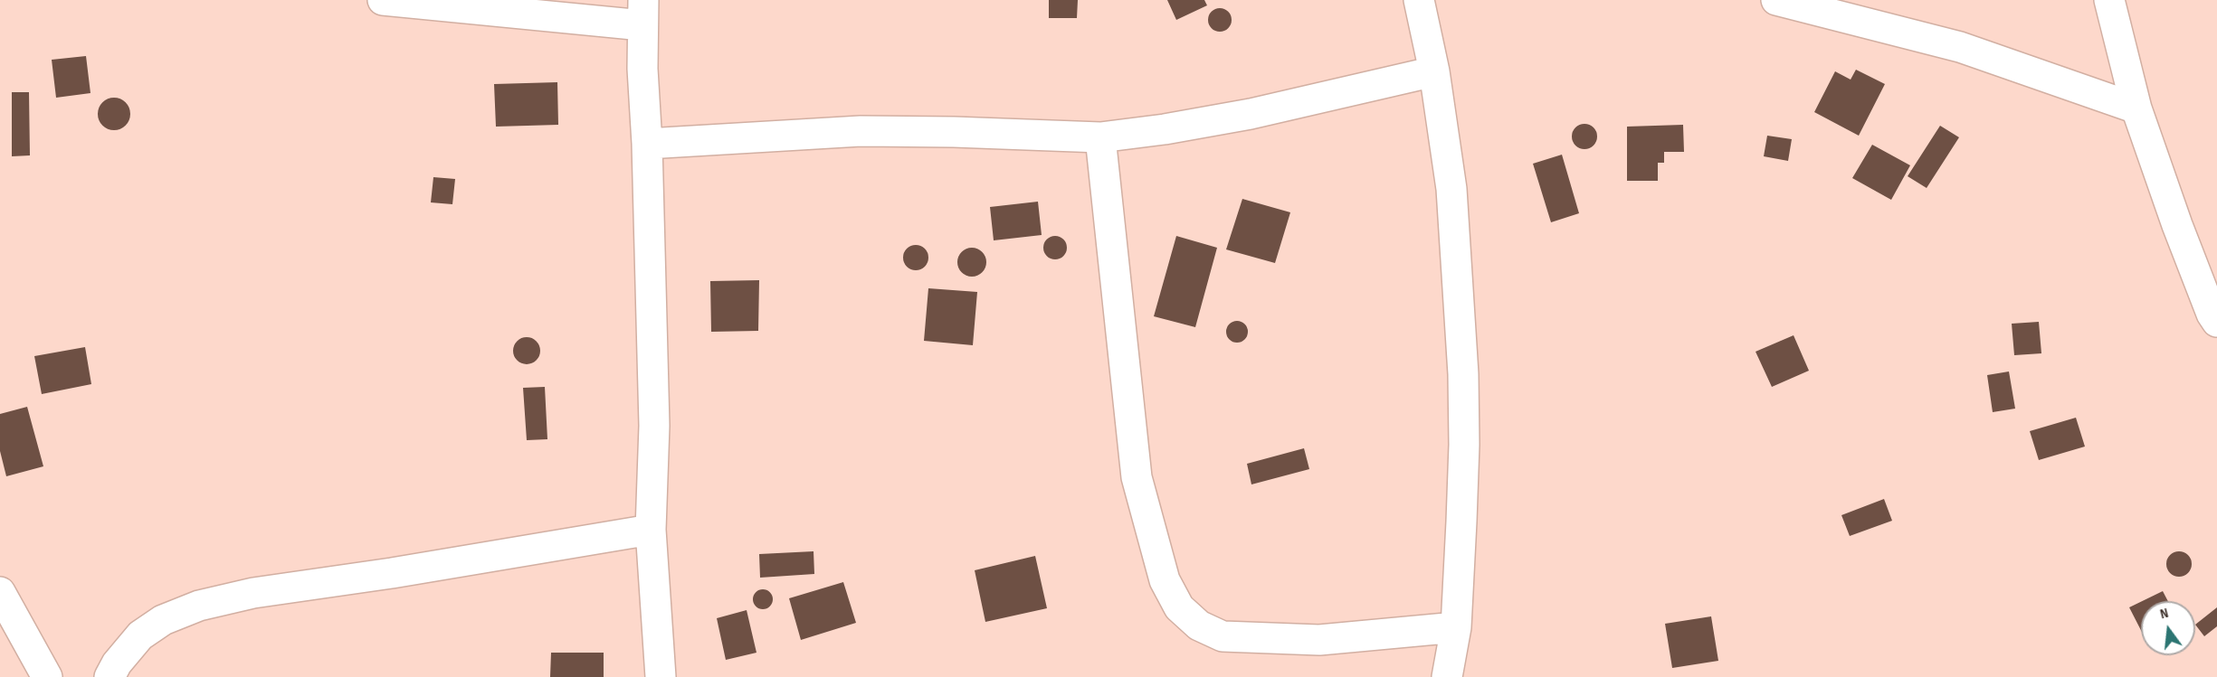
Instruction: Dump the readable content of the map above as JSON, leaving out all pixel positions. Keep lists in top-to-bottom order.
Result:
{
  "north": "top"
}
